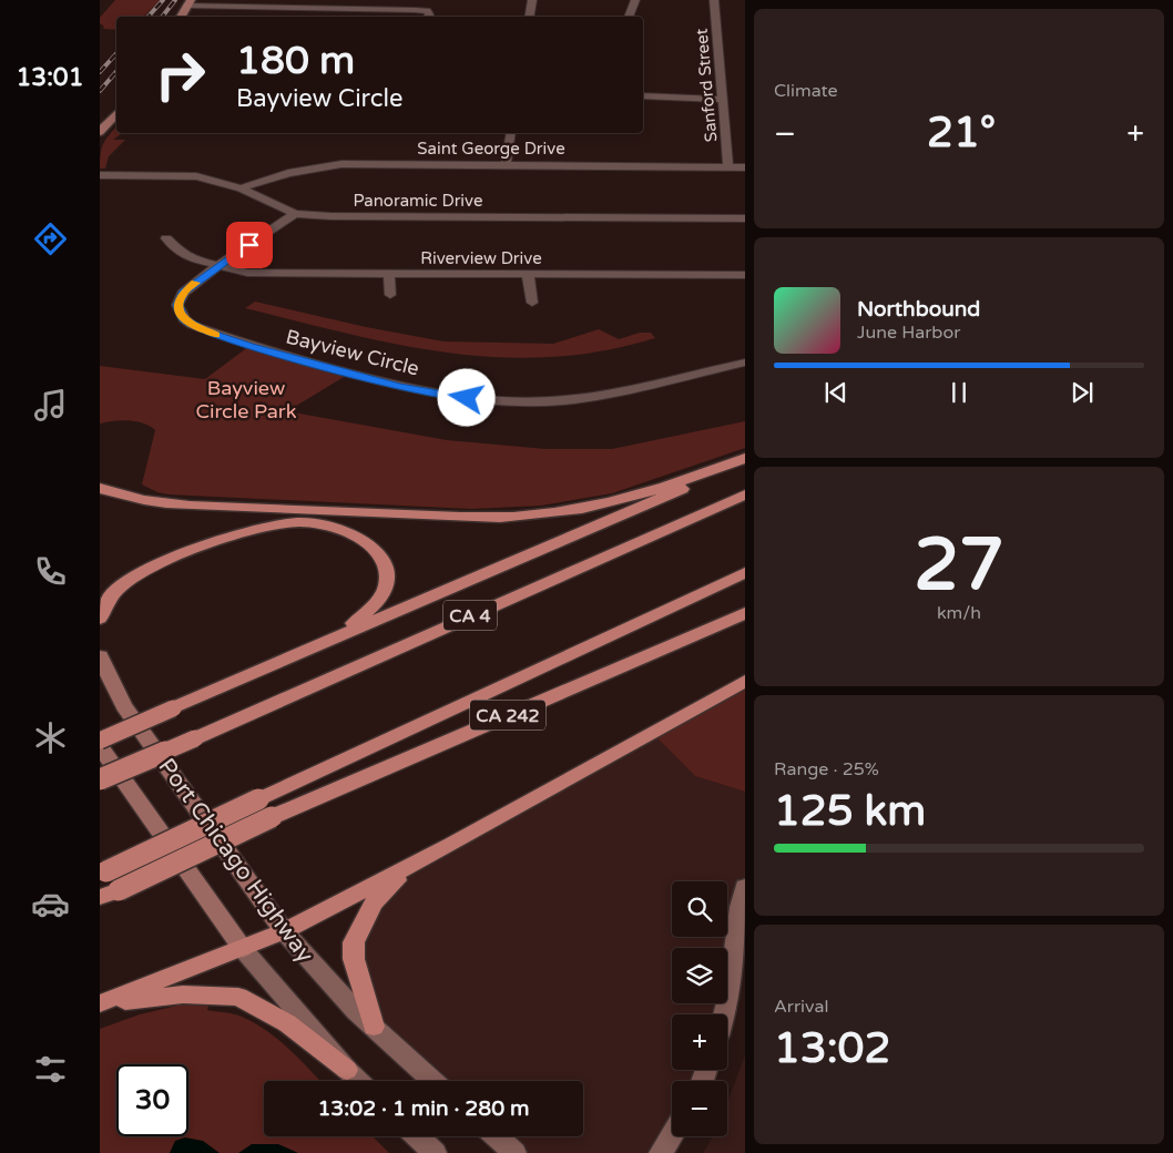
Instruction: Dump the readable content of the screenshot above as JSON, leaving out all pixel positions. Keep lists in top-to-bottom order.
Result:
{
  "streets": {
    "highway": ["CA 4", "CA 242"],
    "main road": ["Port Chicago Highway"],
    "street": [
      "Sanford Street",
      "Saint George Drive",
      "Panoramic Drive",
      "Riverview Drive",
      "Bayview Circle"
    ]
  },
  "crossings": [
    ["Sanford Street", "Saint George Drive"],
    ["Saint George Drive", "Panoramic Drive"],
    ["Panoramic Drive", "Bayview Circle"],
    ["Riverview Drive", "Bayview Circle"]
  ],
  "parks": ["Bayview Circle Park"],
  "page": {
    "tabs": "13:01",
    "tile": [
      "Climate",
      ["27", "km/h"],
      ["Range · 25%", "125 km"],
      ["Arrival", "13:02"]
    ],
    "turn": ["180 m", "Bayview Circle"],
    "heat": ["−", "21°", "+"],
    "song": ["Northbound", "June Harbor"],
    "map_buttons": ["+", "−"],
    "limit": "30",
    "trip": "13:02 · 1 min · 280 m"
  }
}
